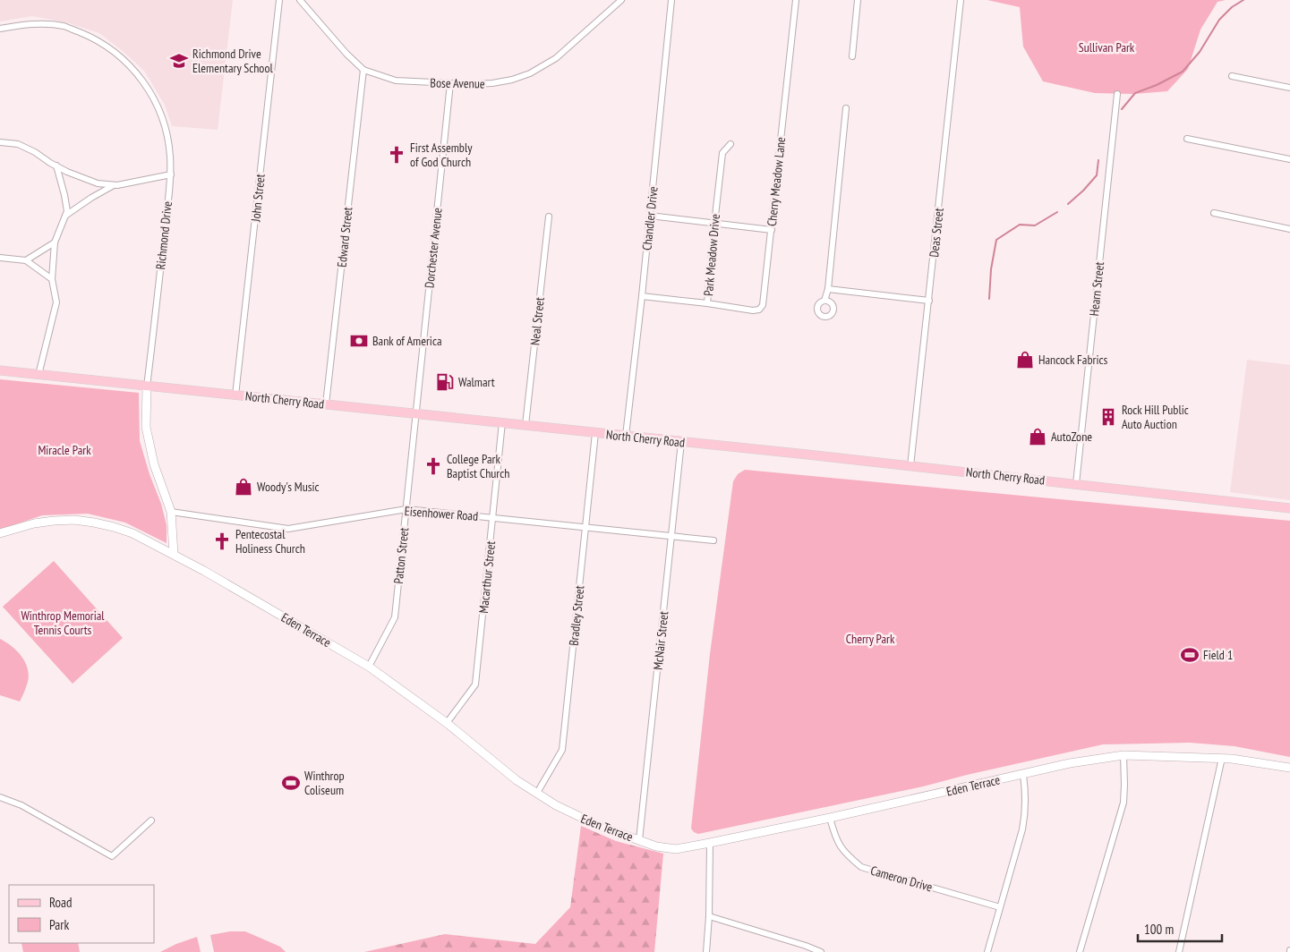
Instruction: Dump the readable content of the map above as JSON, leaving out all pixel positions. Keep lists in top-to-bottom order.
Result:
{
  "streets": {
    "main road": ["North Cherry Road"],
    "street": [
      "Bose Avenue",
      "Cherry Meadow Lane",
      "John Street",
      "Chandler Drive",
      "Deas Street",
      "Richmond Drive",
      "Edward Street",
      "Dorchester Avenue",
      "Park Meadow Drive",
      "Hearn Street",
      "Neal Street",
      "Eisenhower Road",
      "Patton Street",
      "Macarthur Street",
      "Bradley Street",
      "Eden Terrace",
      "McNair Street",
      "Cameron Drive"
    ]
  },
  "crossings": [
    ["Bose Avenue", "Edward Street"],
    ["Bose Avenue", "Dorchester Avenue"],
    ["Cherry Meadow Lane", "Park Meadow Drive"],
    ["John Street", "North Cherry Road"],
    ["Chandler Drive", "Park Meadow Drive"],
    ["Chandler Drive", "North Cherry Road"],
    ["Deas Street", "North Cherry Road"],
    ["Richmond Drive", "North Cherry Road"],
    ["Richmond Drive", "Eisenhower Road"],
    ["Richmond Drive", "Eden Terrace"],
    ["Edward Street", "North Cherry Road"],
    ["Dorchester Avenue", "North Cherry Road"],
    ["Dorchester Avenue", "Patton Street"],
    ["Hearn Street", "North Cherry Road"],
    ["Neal Street", "North Cherry Road"],
    ["North Cherry Road", "Patton Street"],
    ["North Cherry Road", "Macarthur Street"],
    ["North Cherry Road", "Bradley Street"],
    ["North Cherry Road", "McNair Street"],
    ["Eisenhower Road", "Patton Street"],
    ["Eisenhower Road", "Macarthur Street"],
    ["Eisenhower Road", "Bradley Street"],
    ["Eisenhower Road", "McNair Street"],
    ["Patton Street", "Eden Terrace"],
    ["Macarthur Street", "Eden Terrace"],
    ["Bradley Street", "Eden Terrace"],
    ["Eden Terrace", "McNair Street"],
    ["Eden Terrace", "Cameron Drive"]
  ],
  "parks": [
    "Sullivan Park",
    "Miracle Park",
    "Winthrop Memorial Tennis Courts",
    "Cherry Park"
  ],
  "places": {
    "school or university": ["Richmond Drive Elementary School"],
    "church": ["First Assembly of God Church", "College Park Baptist Church", "Pentecostal Holiness Church"],
    "bank": ["Bank of America"],
    "shop": ["Hancock Fabrics", "AutoZone", "Woody's Music"],
    "fuel station": ["Walmart"],
    "building": ["Rock Hill Public Auto Auction"],
    "sports": ["Field 1", "Winthrop Coliseum"]
  },
  "legend": ["Road", "Park"],
  "scale_bar": "100 m"
}
